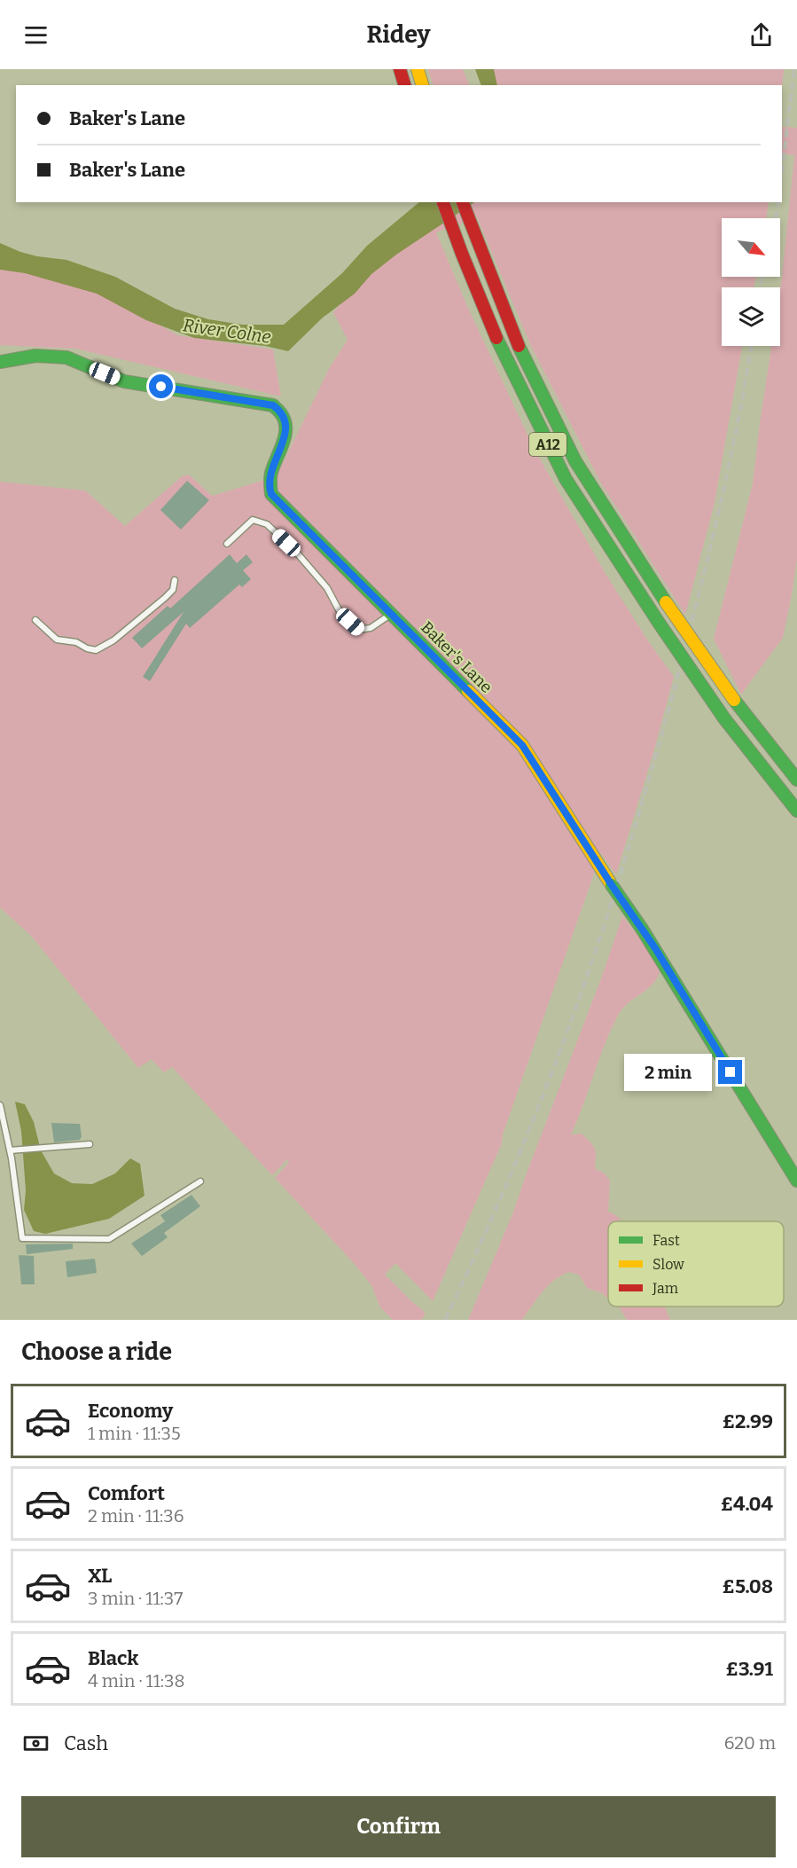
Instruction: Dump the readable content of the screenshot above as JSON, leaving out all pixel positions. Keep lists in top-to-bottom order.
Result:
{
  "streets": {
    "main road": ["A12", "Baker's Lane"]
  },
  "water": ["River Colne"],
  "legend": ["Fast", "Slow", "Jam"],
  "north": "bottom right",
  "page": {
    "header": "Ridey",
    "banner": ["Baker's Lane", "Baker's Lane"],
    "bubble": "2 min",
    "heading": "Choose a ride",
    "list": [
      {
        "name": "Economy",
        "note": "1 min · 11:35",
        "value": "£2.99"
      },
      {
        "name": "Comfort",
        "note": "2 min · 11:36",
        "value": "£4.04"
      },
      {
        "name": "XL",
        "note": "3 min · 11:37",
        "value": "£5.08"
      },
      {
        "name": "Black",
        "note": "4 min · 11:38",
        "value": "£3.91"
      }
    ],
    "pay": ["Cash", "620 m"],
    "buttons": "Confirm"
  }
}
